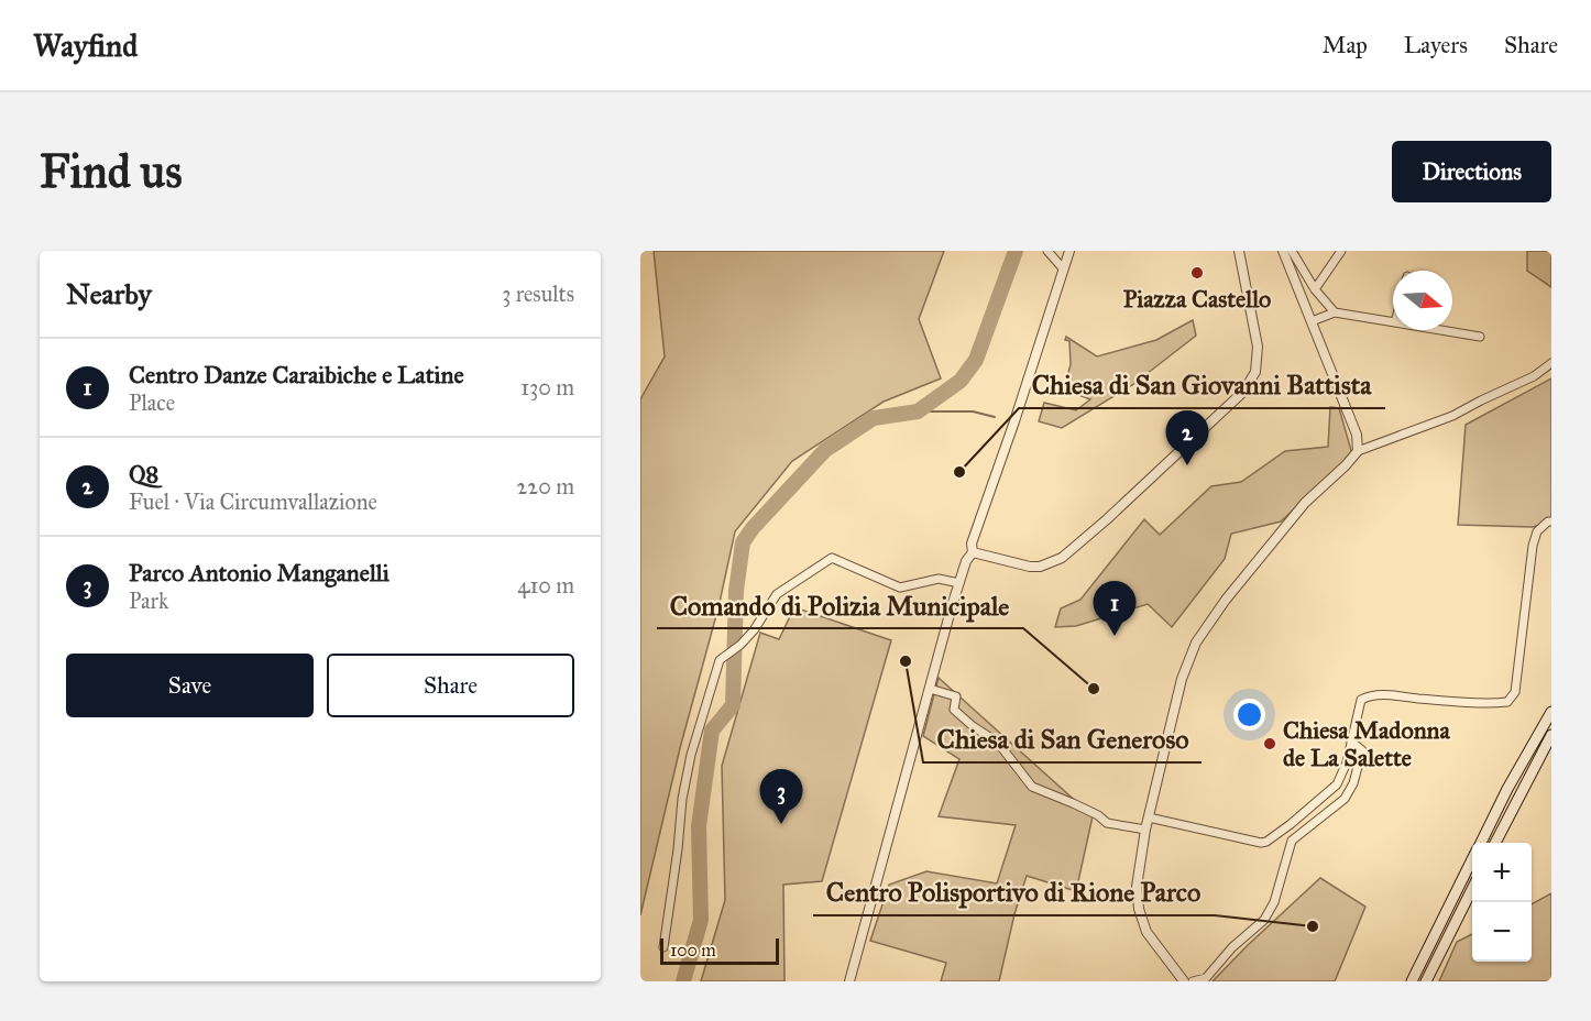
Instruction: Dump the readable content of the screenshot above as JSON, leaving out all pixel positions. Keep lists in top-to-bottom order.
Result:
{
  "places": [
    "Piazza Castello",
    "Chiesa di San Giovanni Battista",
    "Chiesa di San Generoso",
    "Comando di Polizia Municipale",
    "Chiesa Madonna de La Salette",
    "Centro Polisportivo di Rione Parco"
  ],
  "scale_bar": "100 m",
  "north": "right",
  "page": {
    "header": "Wayfind",
    "nav": ["Map", "Layers", "Share"],
    "buttons": [
      "Directions",
      ["Save", "Share"]
    ],
    "title": "Find us",
    "heading": ["Nearby", "3 results"],
    "list": [
      {
        "mark": "1",
        "name": "Centro Danze Caraibiche e Latine",
        "note": "Place",
        "value": "130 m"
      },
      {
        "mark": "2",
        "name": "Q8",
        "note": "Fuel · Via Circumvallazione",
        "value": "220 m"
      },
      {
        "mark": "3",
        "name": "Parco Antonio Manganelli",
        "note": "Park",
        "value": "410 m"
      }
    ],
    "pins": ["2", "1", "3"],
    "map_buttons": ["+", "−"],
    "scale": "100 m"
  }
}
